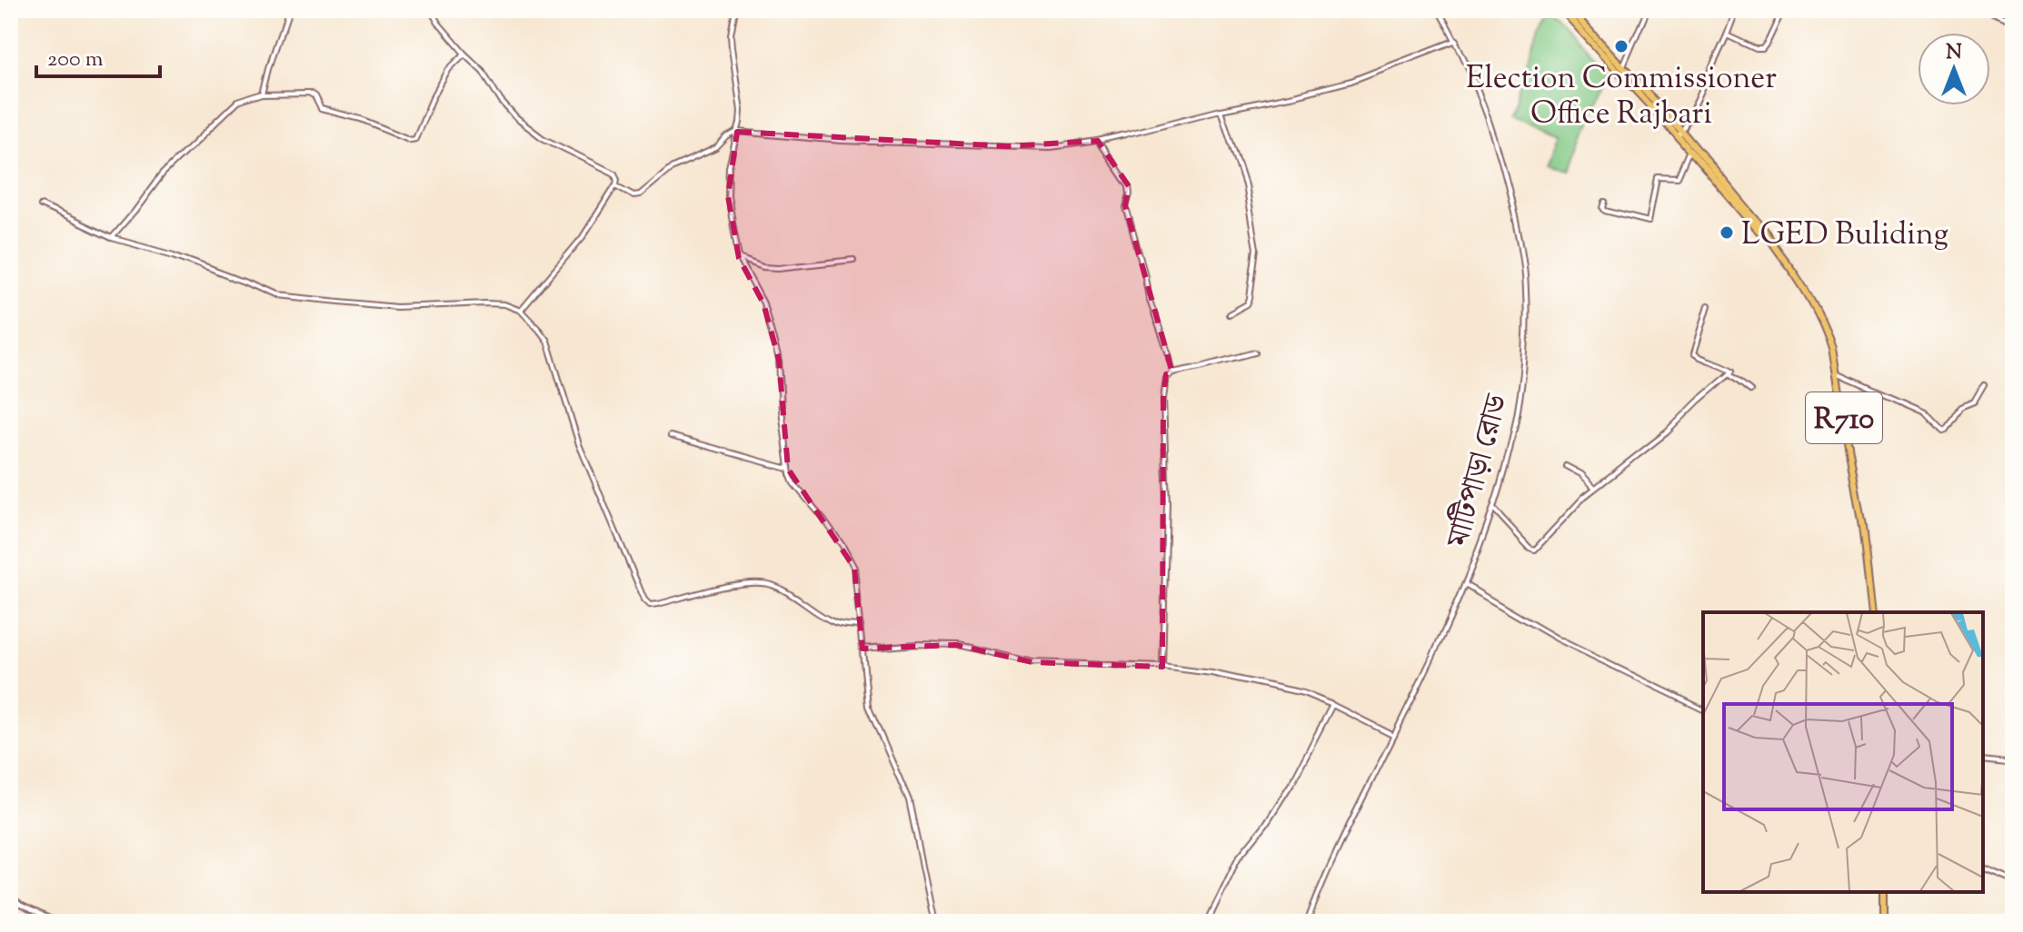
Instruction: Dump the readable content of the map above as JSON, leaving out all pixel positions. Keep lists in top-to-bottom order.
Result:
{
  "streets": {
    "main road": ["R710"],
    "street": ["মাটিপাড়া রোড"]
  },
  "places": ["Election Commissioner Office Rajbari", "LGED Buliding"],
  "scale_bar": "200 m",
  "north": "top"
}
